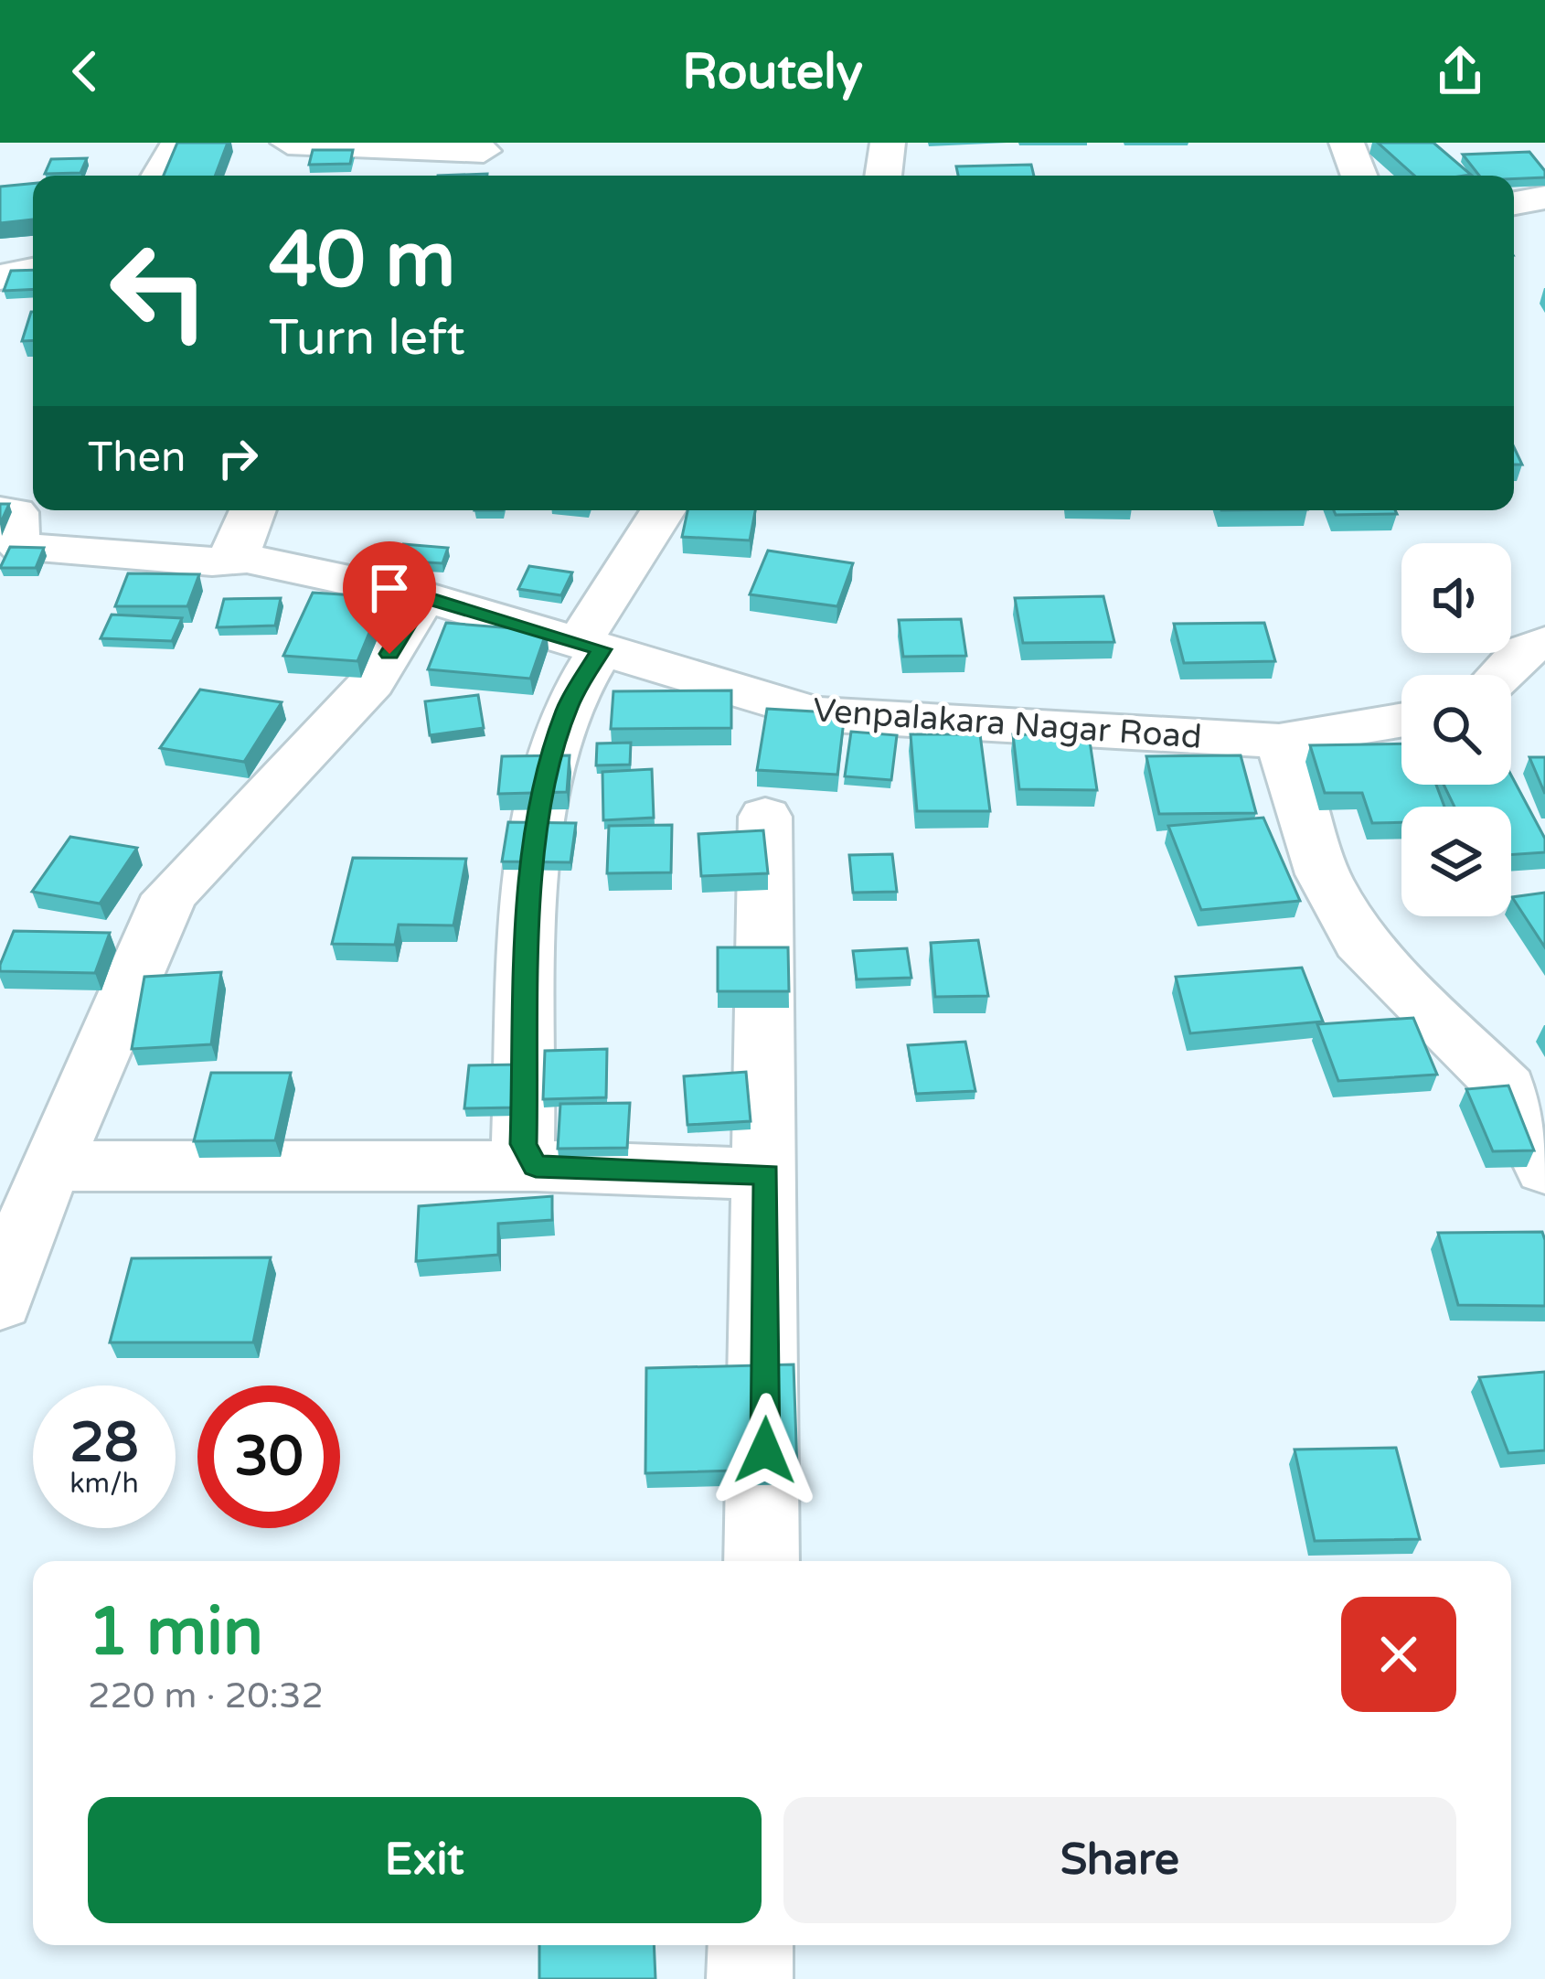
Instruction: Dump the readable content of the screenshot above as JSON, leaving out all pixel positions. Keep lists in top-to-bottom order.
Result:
{
  "streets": {
    "street": ["Venpalakara Nagar Road"]
  },
  "page": {
    "header": "Routely",
    "turn": ["40 m", "Turn left"],
    "then": "Then",
    "speed": "28 km/h",
    "limit": "30",
    "heading": ["1 min", "220 m · 20:32"],
    "buttons": ["Exit", "Share"]
  }
}
